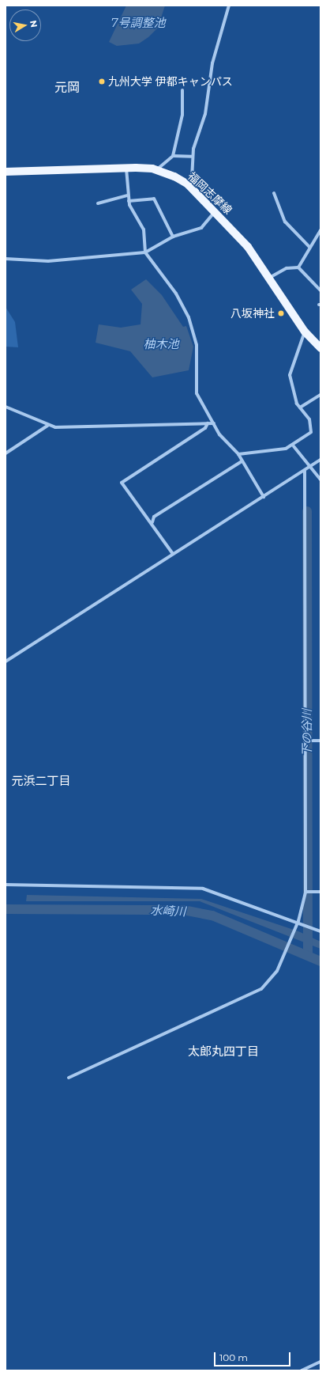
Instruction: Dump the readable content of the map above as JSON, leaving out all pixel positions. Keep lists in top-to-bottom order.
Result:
{
  "streets": {
    "main road": ["福岡志摩線"]
  },
  "districts": ["元岡", "元浜二丁目", "太郎丸四丁目"],
  "water": [
    "7号調整池",
    "柚木池",
    "下の谷川",
    "水崎川"
  ],
  "places": ["九州大学 伊都キャンパス", "八坂神社"],
  "scale_bar": "100 m",
  "north": "right"
}
